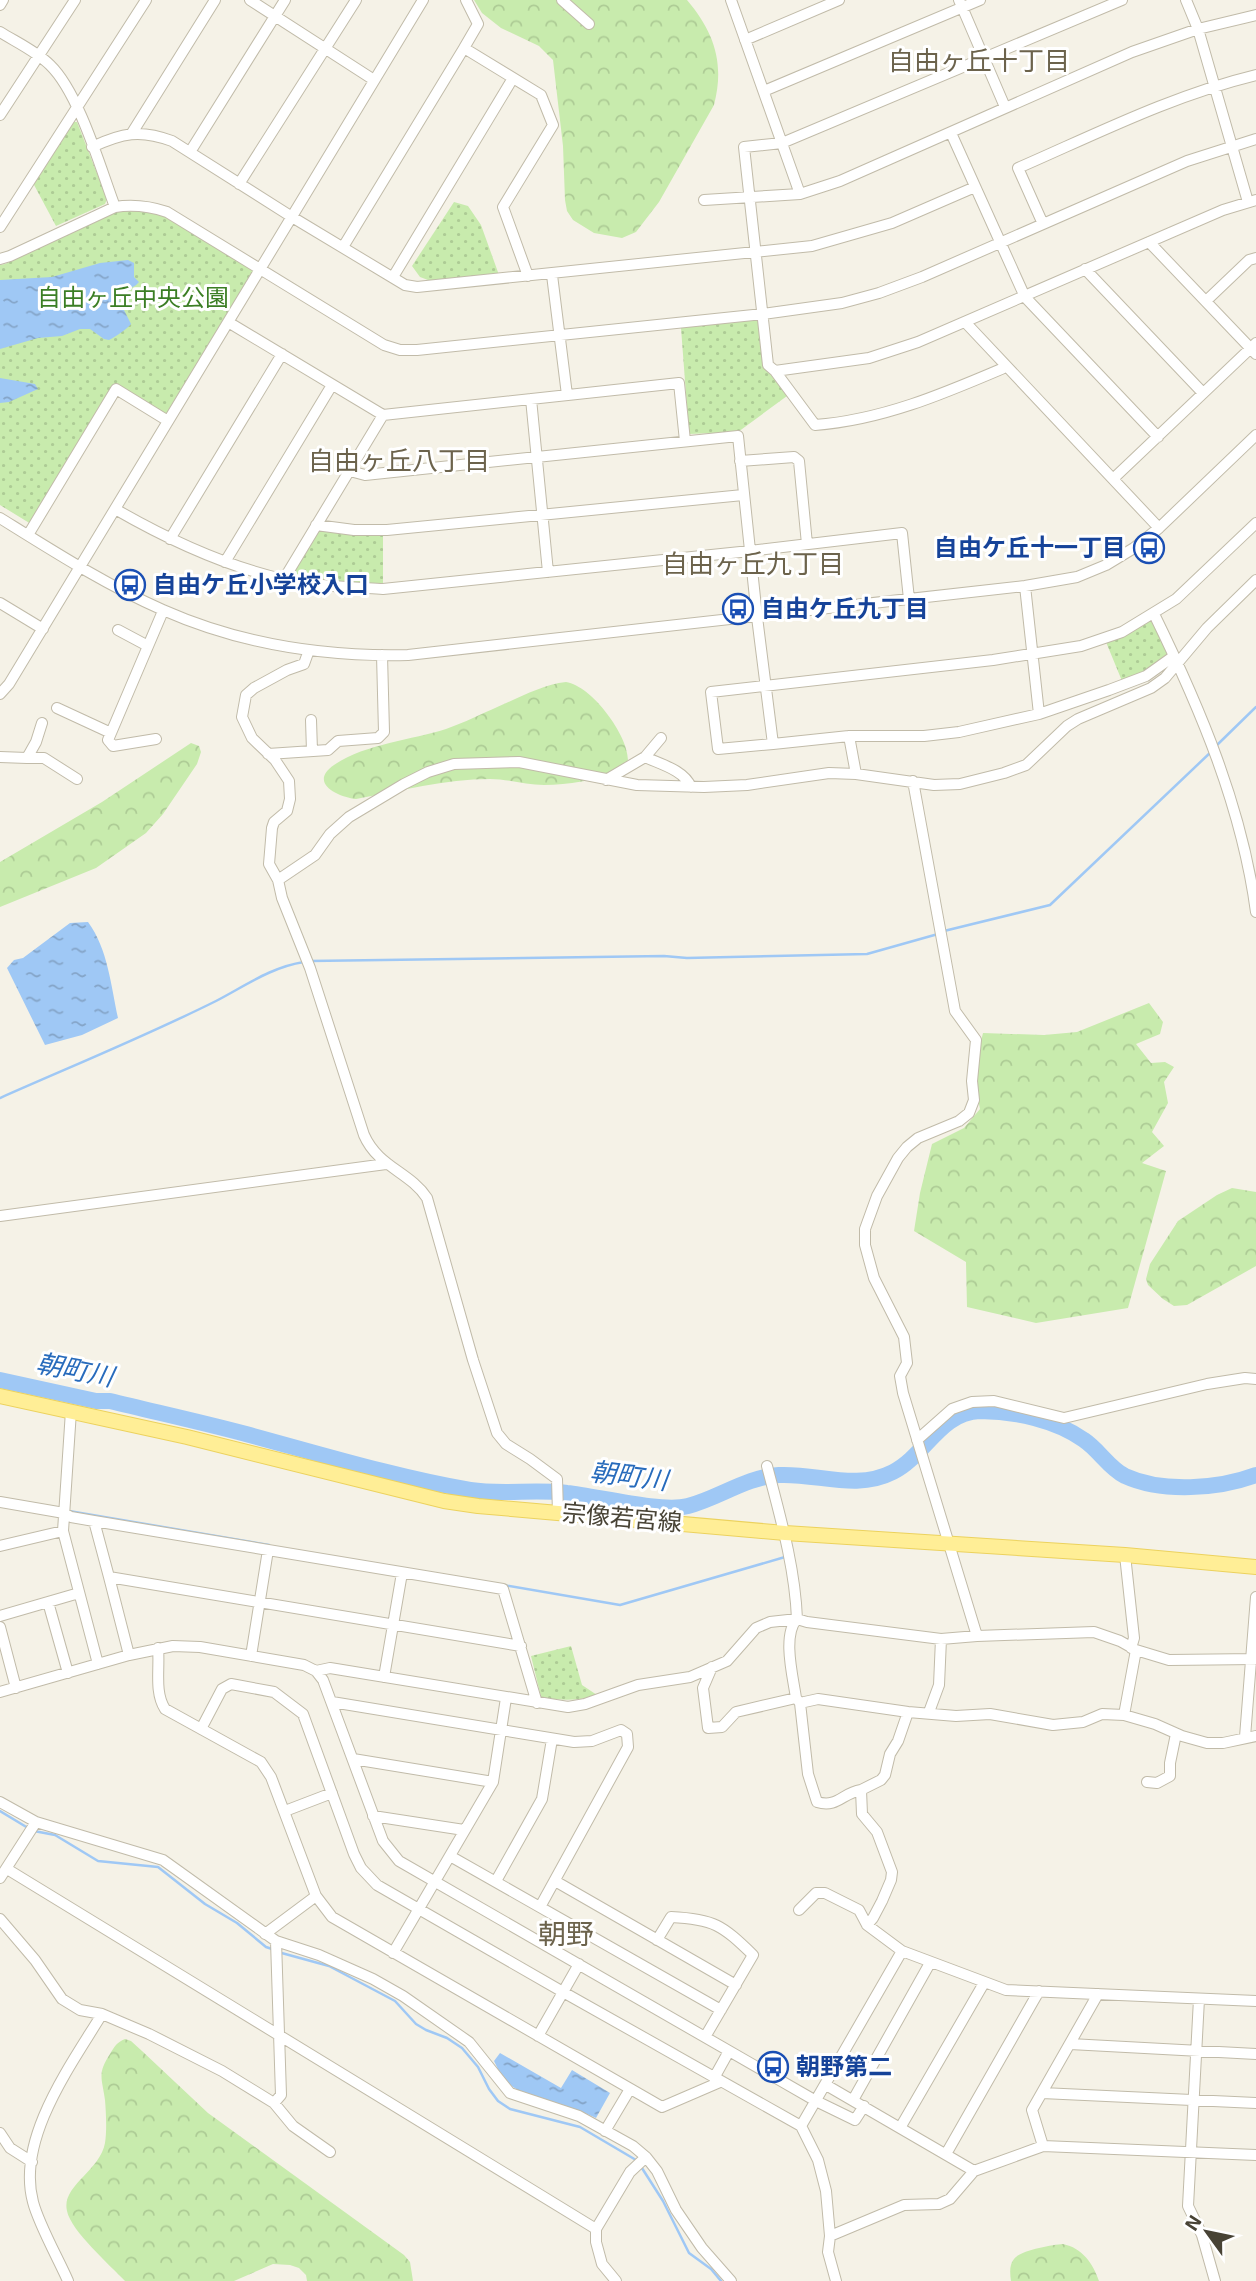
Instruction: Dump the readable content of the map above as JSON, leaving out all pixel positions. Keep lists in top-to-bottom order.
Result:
{
  "streets": {
    "main road": ["宗像若宮線"]
  },
  "districts": [
    "自由ヶ丘十丁目",
    "自由ヶ丘八丁目",
    "自由ヶ丘九丁目",
    "朝野"
  ],
  "water": ["朝町川"],
  "parks": ["自由ヶ丘中央公園"],
  "places": {
    "bus stop": [
      "自由ケ丘十一丁目",
      "自由ケ丘小学校入口",
      "自由ケ丘九丁目",
      "朝野第二"
    ]
  },
  "north": "top left"
}
